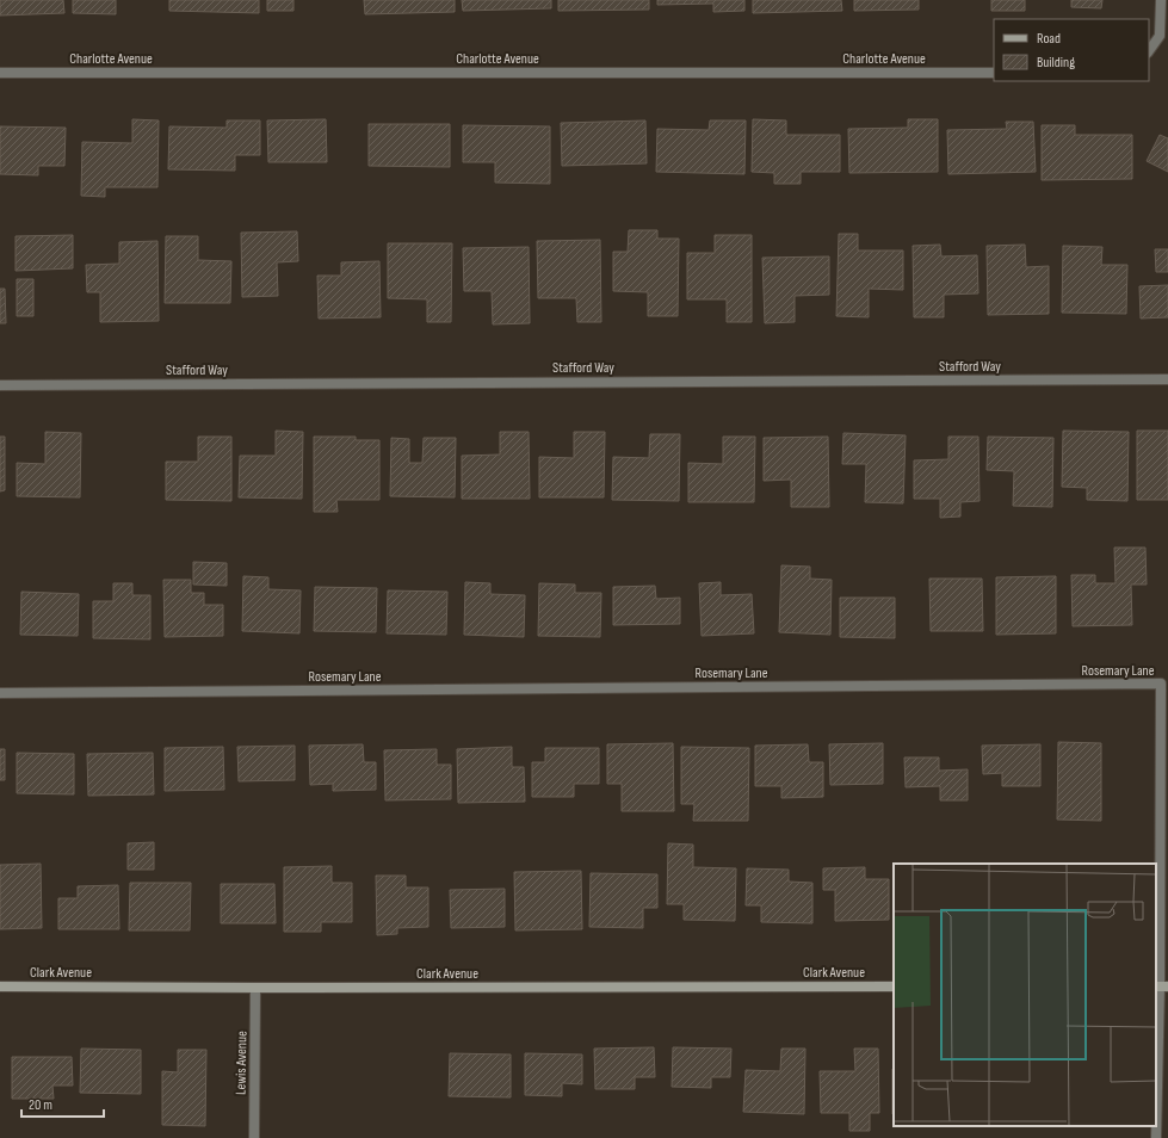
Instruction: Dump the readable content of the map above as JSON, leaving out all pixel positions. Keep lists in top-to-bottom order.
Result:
{
  "streets": {
    "street": [
      "Charlotte Avenue",
      "Stafford Way",
      "Rosemary Lane",
      "Clark Avenue",
      "Lewis Avenue"
    ]
  },
  "crossings": [
    ["Clark Avenue", "Lewis Avenue"]
  ],
  "legend": ["Road", "Building"],
  "scale_bar": "20 m"
}
